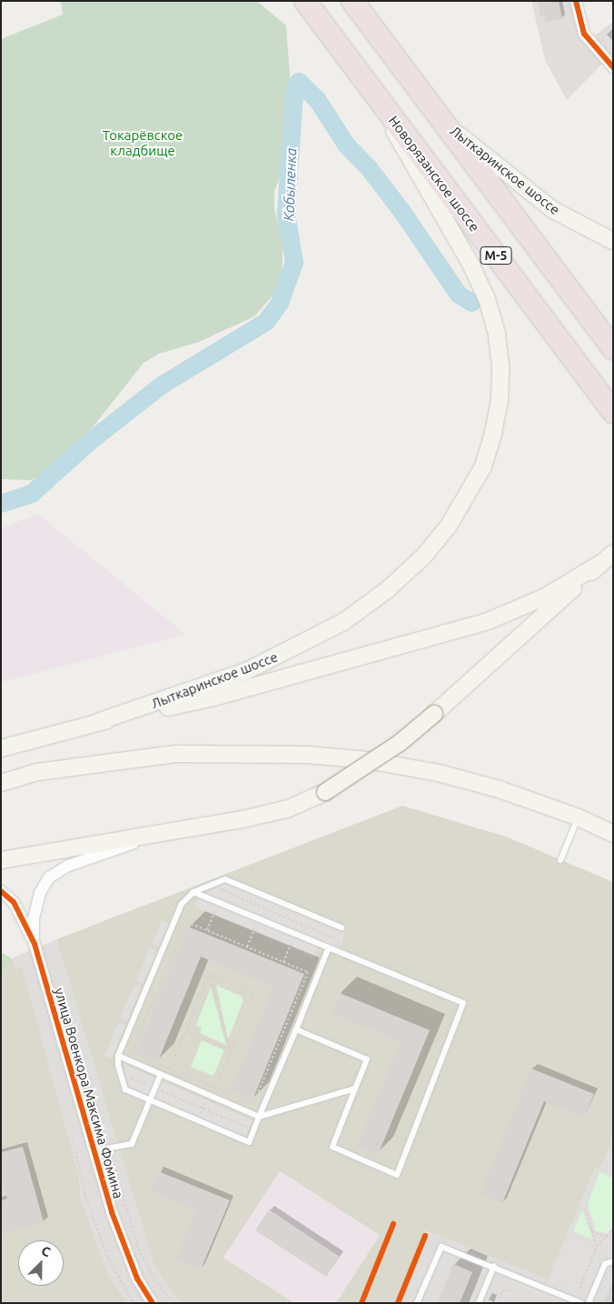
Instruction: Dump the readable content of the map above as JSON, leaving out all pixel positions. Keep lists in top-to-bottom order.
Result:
{
  "streets": {
    "highway": ["Новорязанское шоссе", "М-5"],
    "main road": ["Лыткаринское шоссе"],
    "street": ["улица Военкора Максима Фомина"]
  },
  "crossings": [
    ["Лыткаринское шоссе", "Новорязанское шоссе"],
    ["Лыткаринское шоссе", "М-5"],
    ["Лыткаринское шоссе", "улица Военкора Максима Фомина"]
  ],
  "water": ["Кобыленка"],
  "parks": ["Токарёвское кладбище"],
  "north": "top right"
}
